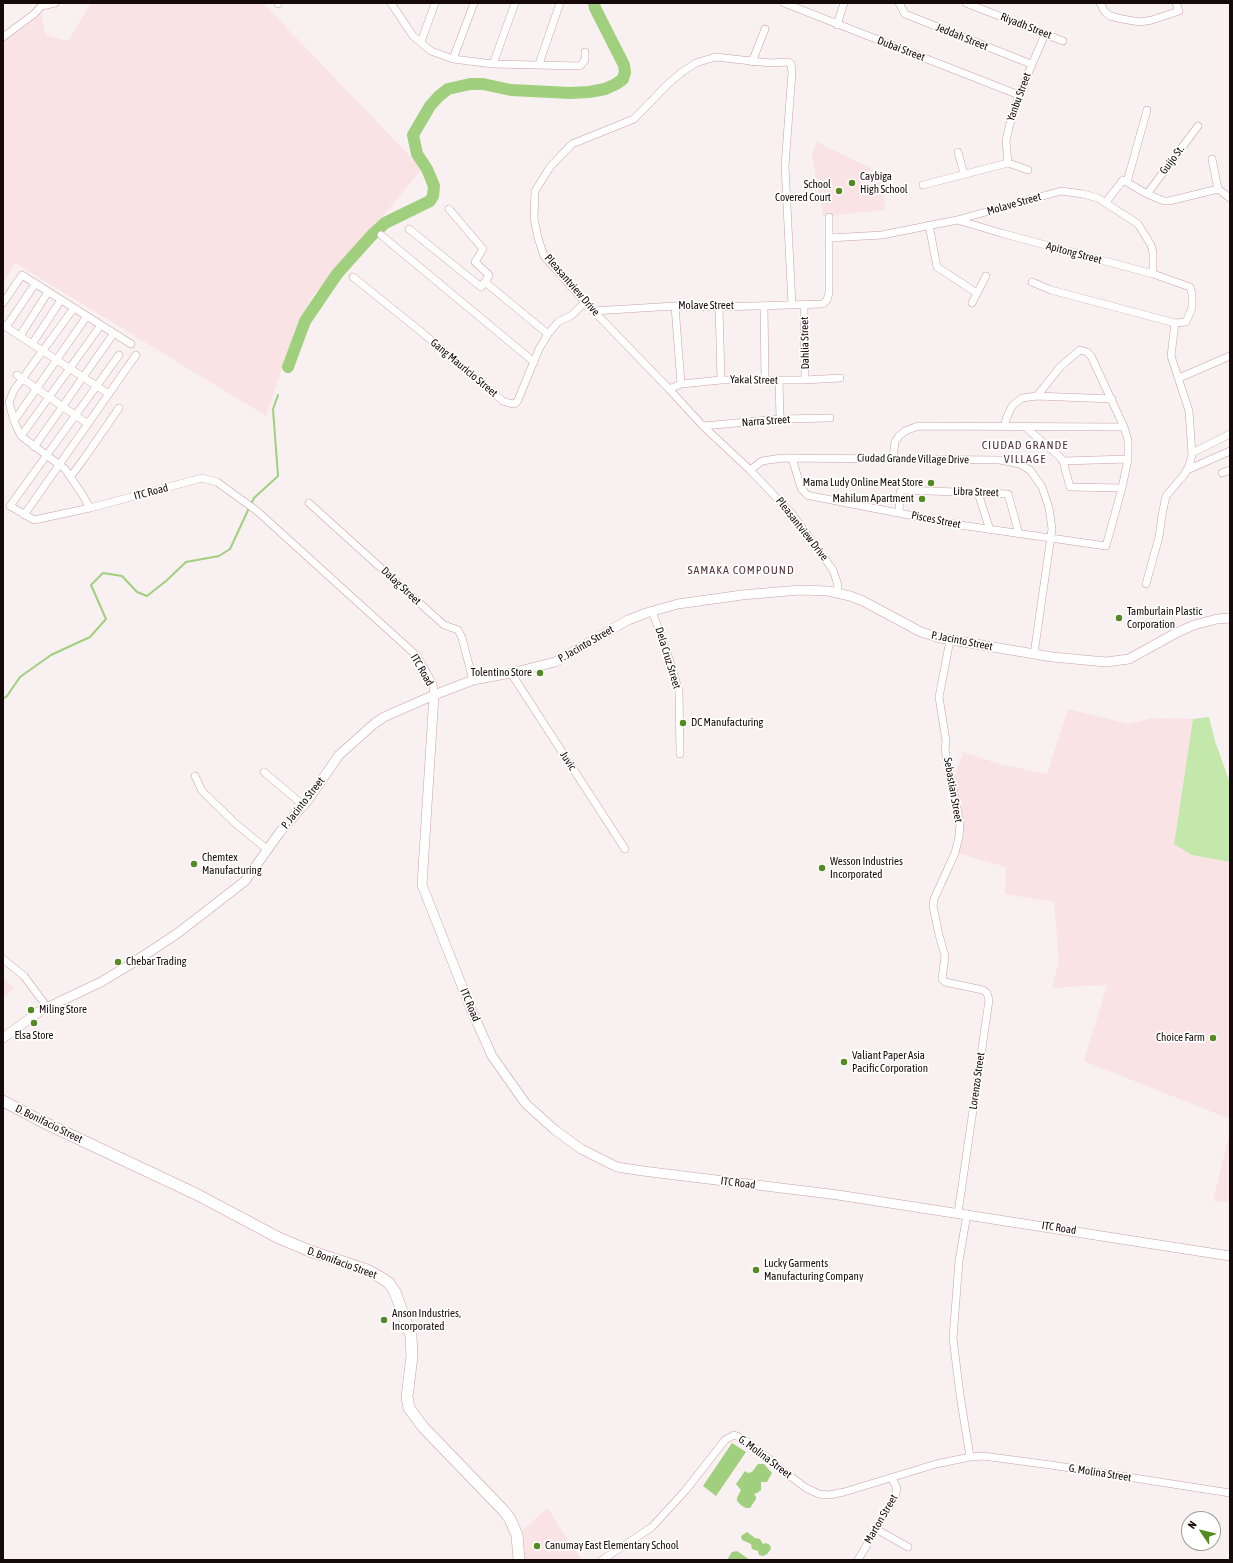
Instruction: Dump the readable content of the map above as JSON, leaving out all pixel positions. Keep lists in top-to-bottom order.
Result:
{
  "streets": {
    "main road": ["D. Bonifacio Street"],
    "street": [
      "Riyadh Street",
      "Jeddah Street",
      "Dubai Street",
      "Yanbu Street",
      "Guijo St.",
      "Molave Street",
      "Apitong Street",
      "Pleasantview Drive",
      "Dahlia Street",
      "Gang Mauricio Street",
      "Yakal Street",
      "Narra Street",
      "Ciudad Grande Village Drive",
      "ITC Road",
      "Libra Street",
      "Pisces Street",
      "Dalag Street",
      "P. Jacinto Street",
      "Dela Cruz Street",
      "Juvic",
      "Sebastian Street",
      "Lorenzo Street",
      "G. Molina Street",
      "Marton Street"
    ]
  },
  "crossings": [
    ["Riyadh Street", "Yanbu Street"],
    ["Jeddah Street", "Yanbu Street"],
    ["Dubai Street", "Yanbu Street"],
    ["Molave Street", "Apitong Street"],
    ["Molave Street", "Pleasantview Drive"],
    ["Molave Street", "Dahlia Street"],
    ["Pleasantview Drive", "Gang Mauricio Street"],
    ["Pleasantview Drive", "Yakal Street"],
    ["Pleasantview Drive", "Narra Street"],
    ["Pleasantview Drive", "Ciudad Grande Village Drive"],
    ["Pleasantview Drive", "P. Jacinto Street"],
    ["Dahlia Street", "Yakal Street"],
    ["Ciudad Grande Village Drive", "Pisces Street"],
    ["Ciudad Grande Village Drive", "P. Jacinto Street"],
    ["ITC Road", "P. Jacinto Street"],
    ["ITC Road", "Lorenzo Street"],
    ["Libra Street", "Pisces Street"],
    ["Dalag Street", "P. Jacinto Street"],
    ["P. Jacinto Street", "Dela Cruz Street"],
    ["P. Jacinto Street", "Juvic"],
    ["P. Jacinto Street", "Sebastian Street"],
    ["Sebastian Street", "Lorenzo Street"],
    ["G. Molina Street", "Marton Street"]
  ],
  "districts": ["CIUDAD GRANDE VILLAGE", "SAMAKA COMPOUND"],
  "places": [
    "Caybiga High School",
    "School Covered Court",
    "Mama Ludy Online Meat Store",
    "Mahilum Apartment",
    "Tamburlain Plastic Corporation",
    "Tolentino Store",
    "DC Manufacturing",
    "Chemtex Manufacturing",
    "Wesson Industries Incorporated",
    "Chebar Trading",
    "Miling Store",
    "Elsa Store",
    "Choice Farm",
    "Valiant Paper Asia Pacific Corporation",
    "Lucky Garments Manufacturing Company",
    "Anson Industries, Incorporated",
    "Canumay East Elementary School"
  ],
  "north": "top left"
}
